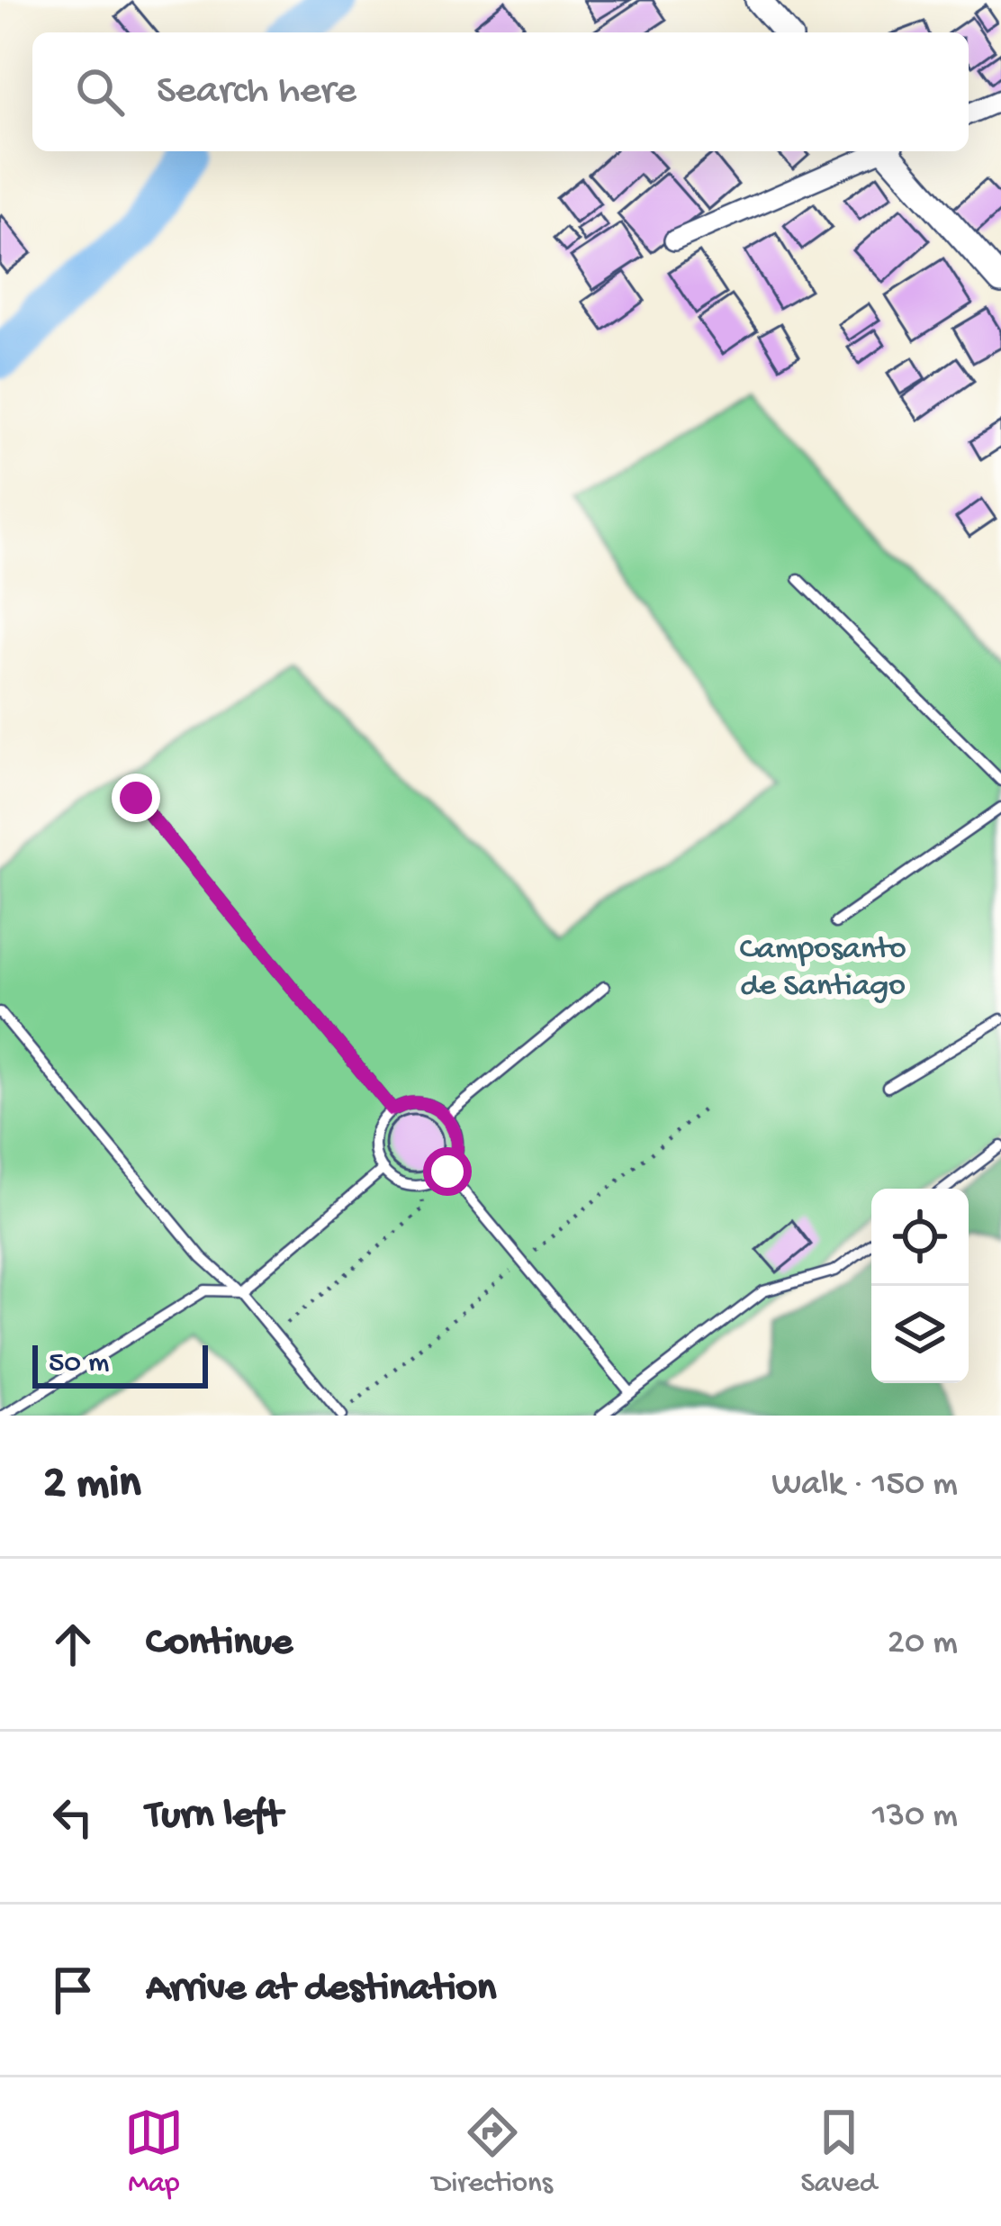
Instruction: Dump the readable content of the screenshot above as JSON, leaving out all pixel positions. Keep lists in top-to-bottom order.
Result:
{
  "parks": ["Camposanto de Santiago"],
  "scale_bar": "50 m",
  "page": {
    "search": "Search here",
    "scale": "50 m",
    "heading": ["2 min", "Walk · 150 m"],
    "list": [
      ["Continue", "20 m"],
      ["Turn left", "130 m"],
      "Arrive at destination"
    ],
    "nav": ["Map", "Directions", "Saved"]
  }
}
